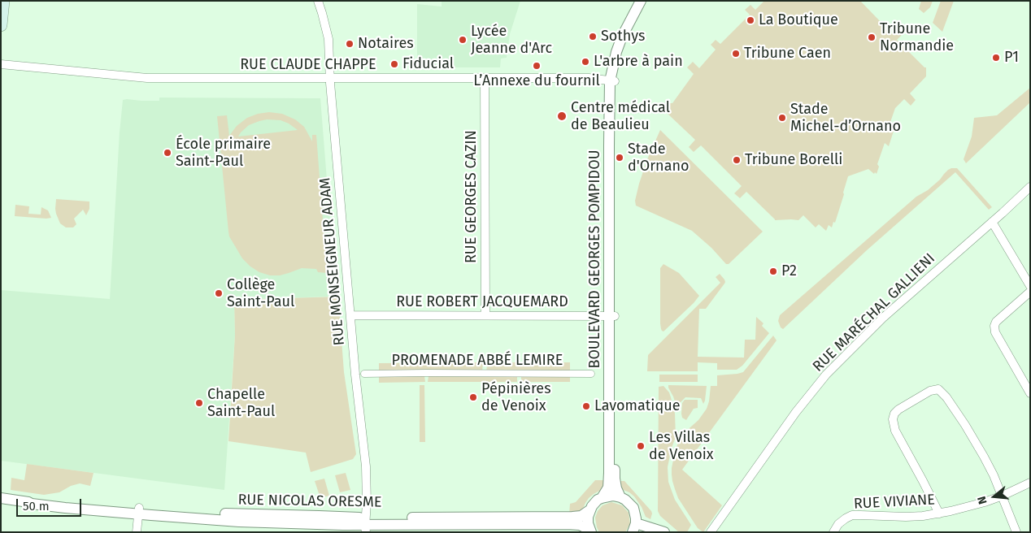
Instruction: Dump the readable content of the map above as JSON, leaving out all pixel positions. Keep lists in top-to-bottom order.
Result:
{
  "streets": {
    "street": [
      "RUE CLAUDE CHAPPE",
      "RUE GEORGES CAZIN",
      "BOULEVARD GEORGES POMPIDOU",
      "RUE MONSEIGNEUR ADAM",
      "RUE ROBERT JACQUEMARD",
      "RUE MARÉCHAL GALLIENI",
      "PROMENADE ABBÉ LEMIRE",
      "RUE NICOLAS ORESME",
      "RUE VIVIANE"
    ]
  },
  "crossings": [
    ["RUE CLAUDE CHAPPE", "RUE GEORGES CAZIN"],
    ["RUE CLAUDE CHAPPE", "BOULEVARD GEORGES POMPIDOU"],
    ["RUE CLAUDE CHAPPE", "RUE MONSEIGNEUR ADAM"],
    ["RUE GEORGES CAZIN", "RUE ROBERT JACQUEMARD"],
    ["BOULEVARD GEORGES POMPIDOU", "RUE ROBERT JACQUEMARD"],
    ["RUE MONSEIGNEUR ADAM", "RUE ROBERT JACQUEMARD"],
    ["RUE MONSEIGNEUR ADAM", "RUE NICOLAS ORESME"]
  ],
  "places": [
    "La Boutique",
    "Sothys",
    "Tribune Normandie",
    "Lycée Jeanne d'Arc",
    "Notaires",
    "Tribune Caen",
    "P1",
    "L'arbre à pain",
    "Fiducial",
    "L’Annexe du fournil",
    "Centre médical de Beaulieu",
    "Stade Michel-d’Ornano",
    "École primaire Saint-Paul",
    "Stade d'Ornano",
    "Tribune Borelli",
    "P2",
    "Collège Saint-Paul",
    "Pépinières de Venoix",
    "Chapelle Saint-Paul",
    "Lavomatique",
    "Les Villas de Venoix"
  ],
  "scale_bar": "50 m",
  "north": "left"
}
